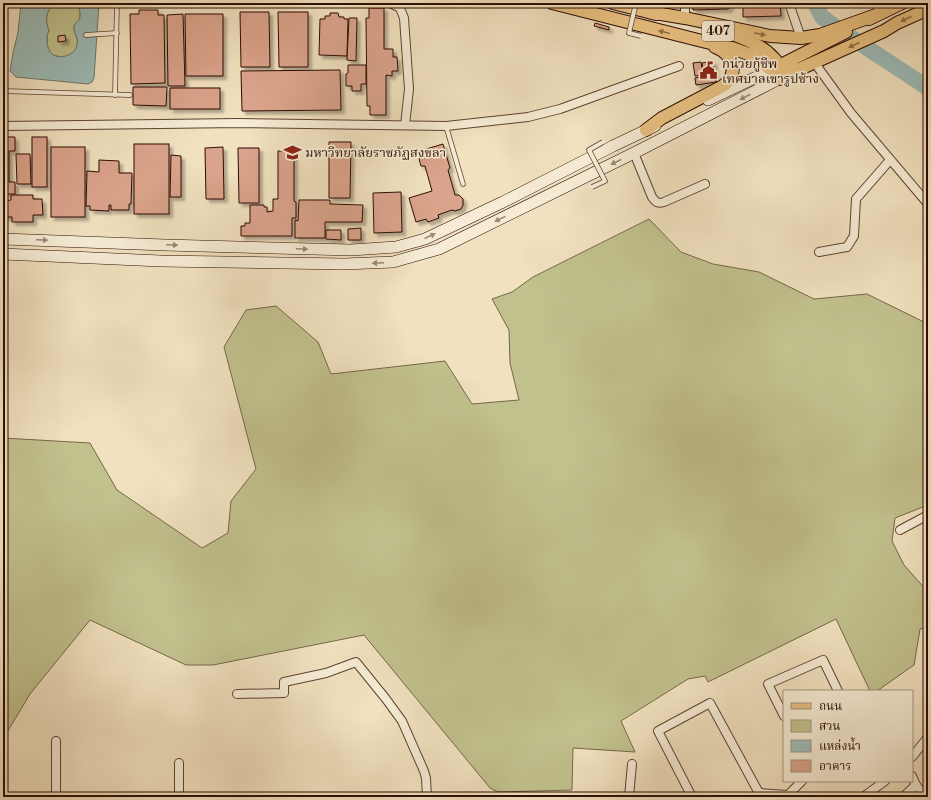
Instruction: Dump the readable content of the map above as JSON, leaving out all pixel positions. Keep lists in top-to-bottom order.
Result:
{
  "streets": {
    "main road": ["407"]
  },
  "places": {
    "public building": ["กน่วยกู้ชีพ เทศบาลเขารูปช้าง"],
    "school or university": ["มหาวิทยาลัยราชภัฏสงขลา"]
  },
  "legend": [
    "ถนน",
    "สวน",
    "แหล่งน้ำ",
    "อาคาร"
  ]
}
